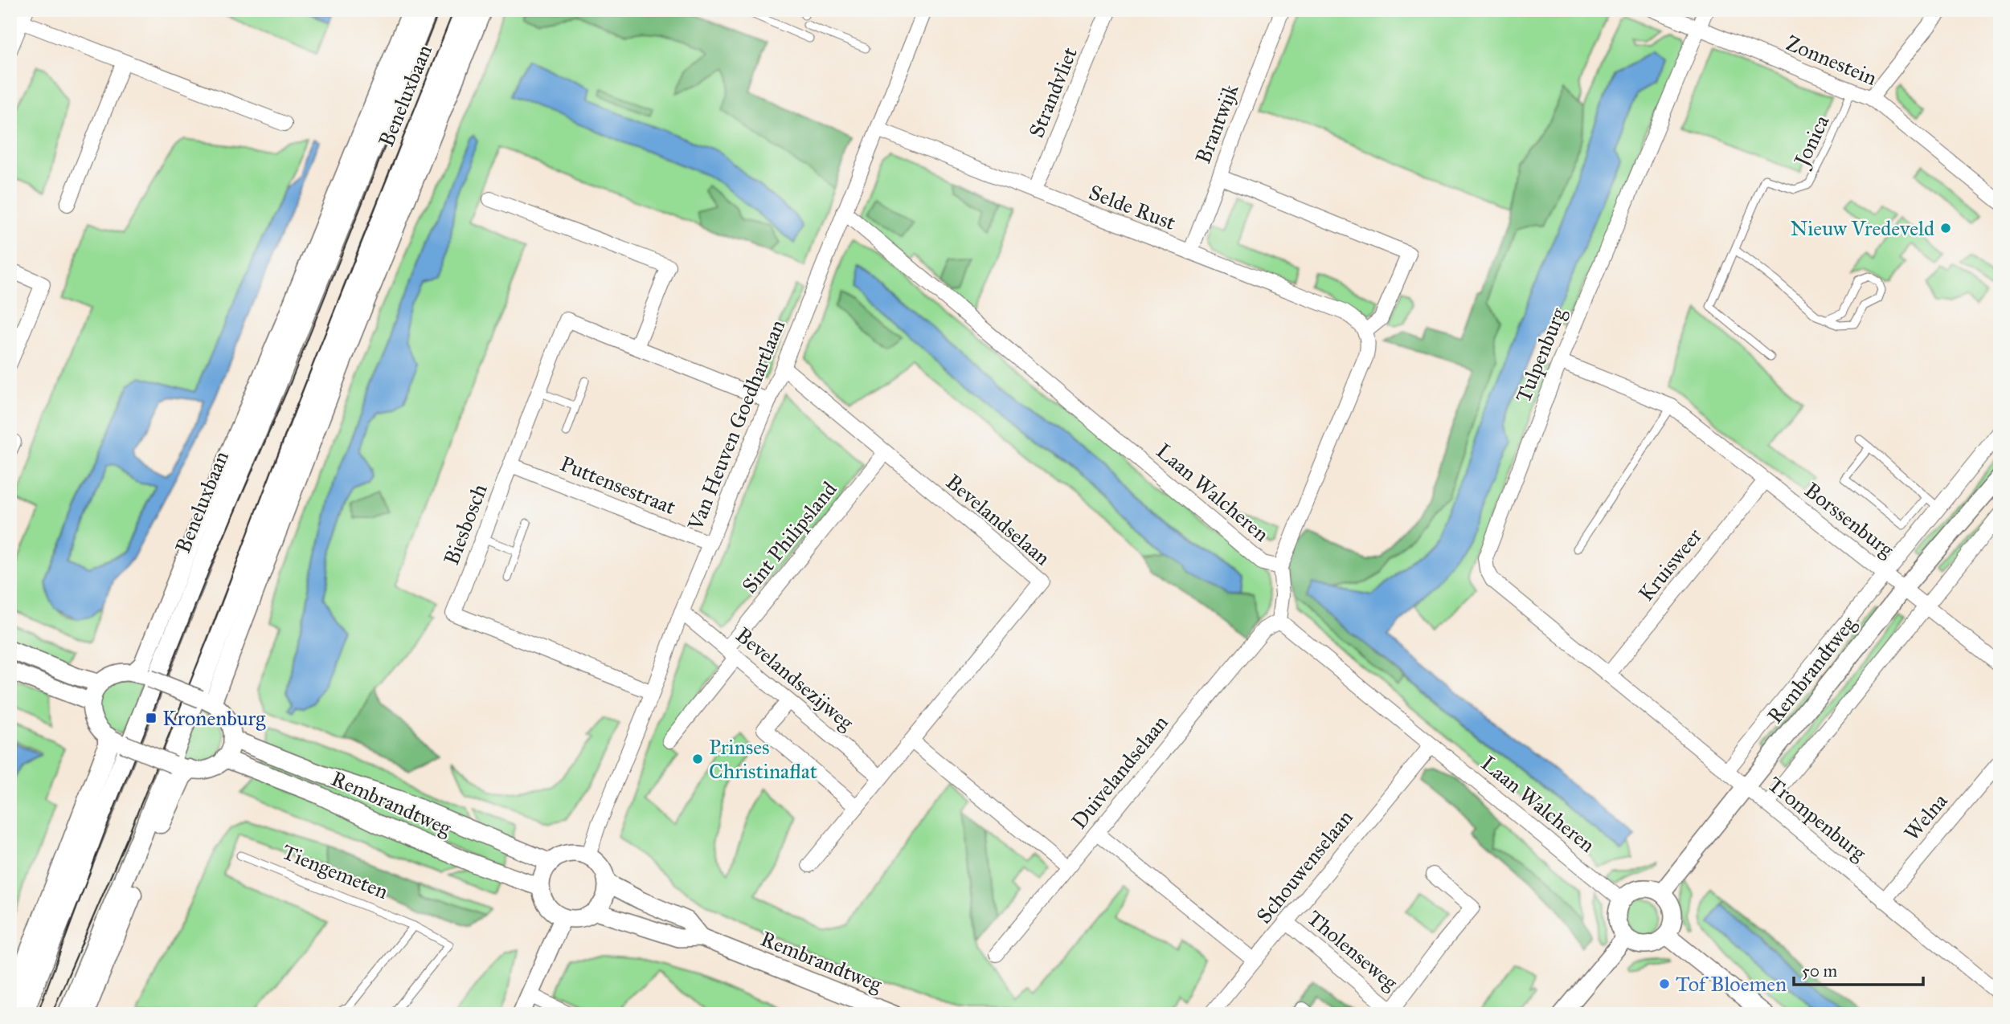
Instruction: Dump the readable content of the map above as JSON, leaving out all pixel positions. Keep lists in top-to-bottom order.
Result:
{
  "streets": {
    "main road": ["Beneluxbaan"],
    "street": [
      "Zonnestein",
      "Strandvliet",
      "Brantwijk",
      "Selde Rust",
      "Tulpenburg",
      "Van Heuven Goedhartlaan",
      "Puttensestraat",
      "Laan Walcheren",
      "Bevelandselaan",
      "Borssenburg",
      "Biesbosch",
      "Sint Philipsland",
      "Kruisweer",
      "Rembrandtweg",
      "Bevelandsezijweg",
      "Duivelandselaan",
      "Welna",
      "Trompenburg",
      "Schouwenselaan",
      "Tholenseweg"
    ],
    "lane": ["Jonica", "Tiengemeten"]
  },
  "crossings": [
    ["Zonnestein", "Jonica"],
    ["Zonnestein", "Tulpenburg"],
    ["Strandvliet", "Selde Rust"],
    ["Brantwijk", "Selde Rust"],
    ["Selde Rust", "Van Heuven Goedhartlaan"],
    ["Tulpenburg", "Borssenburg"],
    ["Tulpenburg", "Kruisweer"],
    ["Tulpenburg", "Trompenburg"],
    ["Van Heuven Goedhartlaan", "Puttensestraat"],
    ["Van Heuven Goedhartlaan", "Laan Walcheren"],
    ["Van Heuven Goedhartlaan", "Bevelandselaan"],
    ["Van Heuven Goedhartlaan", "Biesbosch"],
    ["Van Heuven Goedhartlaan", "Rembrandtweg"],
    ["Van Heuven Goedhartlaan", "Bevelandsezijweg"],
    ["Puttensestraat", "Biesbosch"],
    ["Laan Walcheren", "Rembrandtweg"],
    ["Laan Walcheren", "Duivelandselaan"],
    ["Laan Walcheren", "Schouwenselaan"],
    ["Bevelandselaan", "Sint Philipsland"],
    ["Bevelandselaan", "Bevelandsezijweg"],
    ["Borssenburg", "Kruisweer"],
    ["Borssenburg", "Rembrandtweg"],
    ["Sint Philipsland", "Bevelandsezijweg"],
    ["Kruisweer", "Trompenburg"],
    ["Rembrandtweg", "Trompenburg"],
    ["Welna", "Trompenburg"],
    ["Schouwenselaan", "Tholenseweg"]
  ],
  "places": {
    "other": ["Nieuw Vredeveld", "Prinses Christinaflat", "Tof Bloemen"],
    "transit": ["Kronenburg"]
  },
  "scale_bar": "50 m"
}
